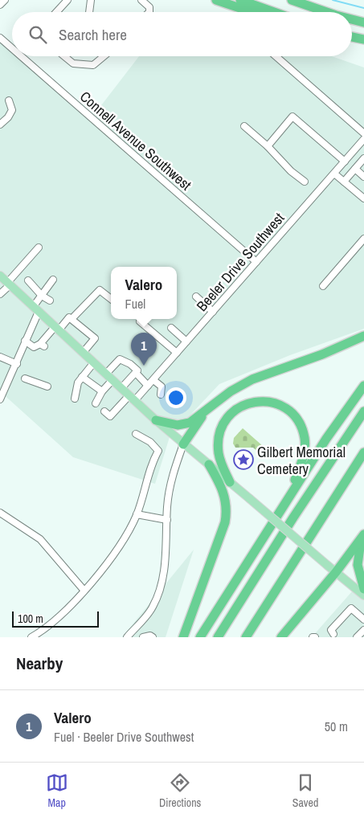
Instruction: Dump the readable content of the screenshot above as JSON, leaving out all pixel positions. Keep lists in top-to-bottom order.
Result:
{
  "streets": {
    "street": ["Connell Avenue Southwest", "Beeler Drive Southwest"]
  },
  "crossings": [
    ["Connell Avenue Southwest", "Beeler Drive Southwest"]
  ],
  "places": {
    "place": ["Gilbert Memorial Cemetery"]
  },
  "scale_bar": "100 m",
  "page": {
    "search": "Search here",
    "popup": ["Valero", "Fuel"],
    "pins": "1",
    "scale": "100 m",
    "heading": "Nearby",
    "list": [
      {
        "mark": "1",
        "name": "Valero",
        "note": "Fuel · Beeler Drive Southwest",
        "value": "50 m"
      }
    ],
    "nav": ["Map", "Directions", "Saved"]
  }
}
